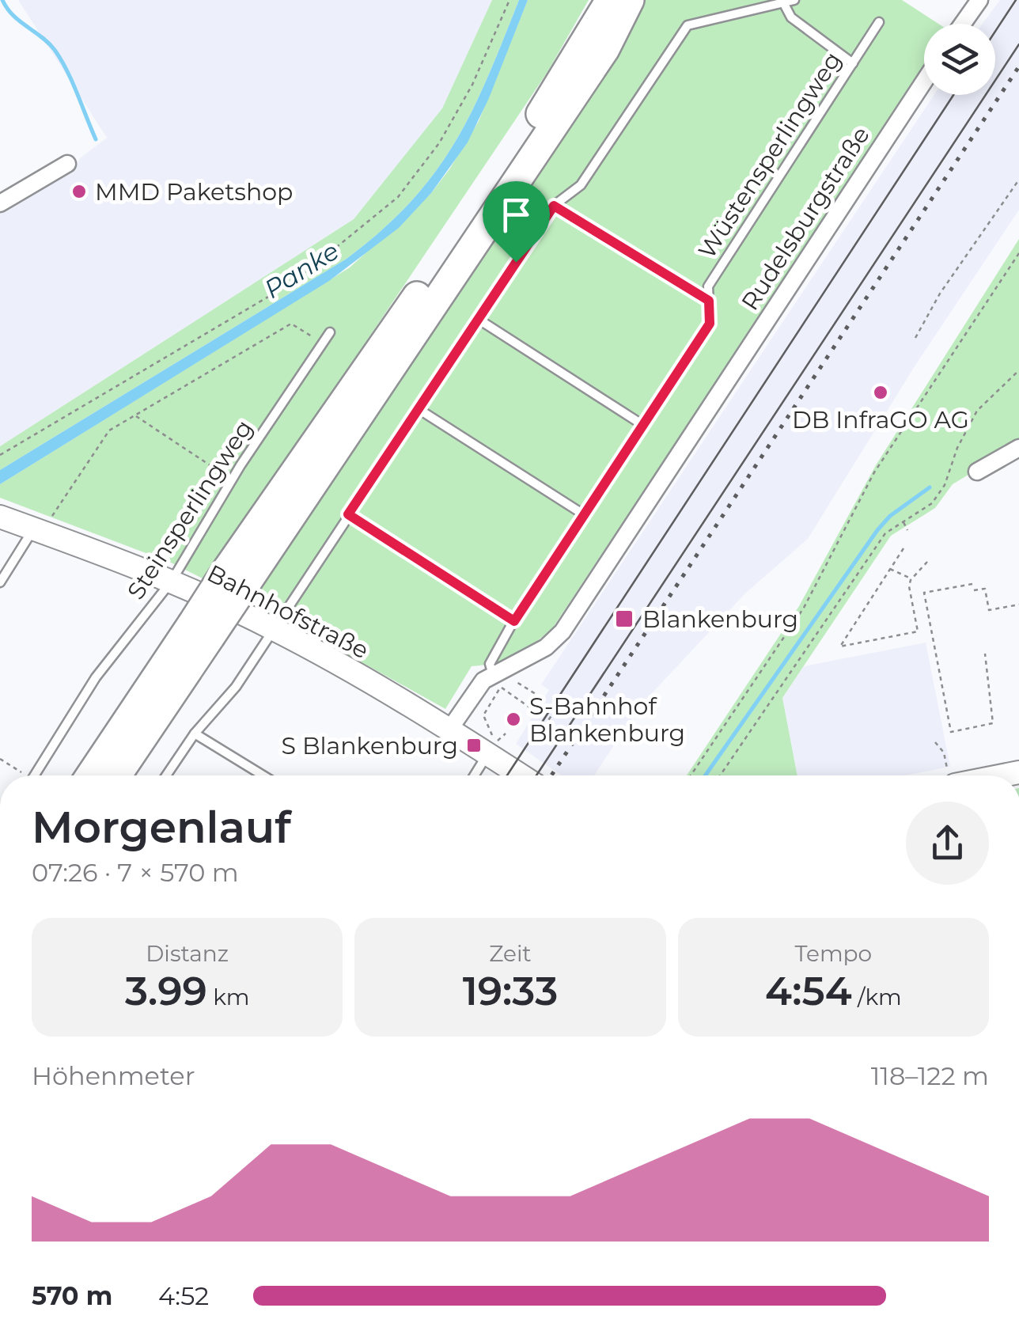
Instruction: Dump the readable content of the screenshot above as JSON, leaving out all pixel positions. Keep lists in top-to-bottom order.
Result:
{
  "streets": {
    "main road": ["Bahnhofstraße"],
    "street": ["Rudelsburgstraße"],
    "lane": ["Wüstensperlingweg", "Steinsperlingweg"]
  },
  "crossings": [
    ["Wüstensperlingweg", "Rudelsburgstraße"],
    ["Rudelsburgstraße", "Bahnhofstraße"],
    ["Steinsperlingweg", "Bahnhofstraße"]
  ],
  "water": ["Panke"],
  "places": {
    "other": ["MMD Paketshop", "DB InfraGO AG", "S-Bahnhof Blankenburg"],
    "transit": ["Blankenburg", "S Blankenburg"]
  },
  "page": {
    "heading": ["Morgenlauf", "07:26 · 7 × 570 m"],
    "stats": [
      ["Distanz", "3.99 km"],
      ["Zeit", "19:33"],
      ["Tempo", "4:54 /km"]
    ],
    "chart": ["Höhenmeter", "118–122 m"],
    "list": [
      {
        "name": "570 m",
        "note": "4:52"
      }
    ]
  }
}
